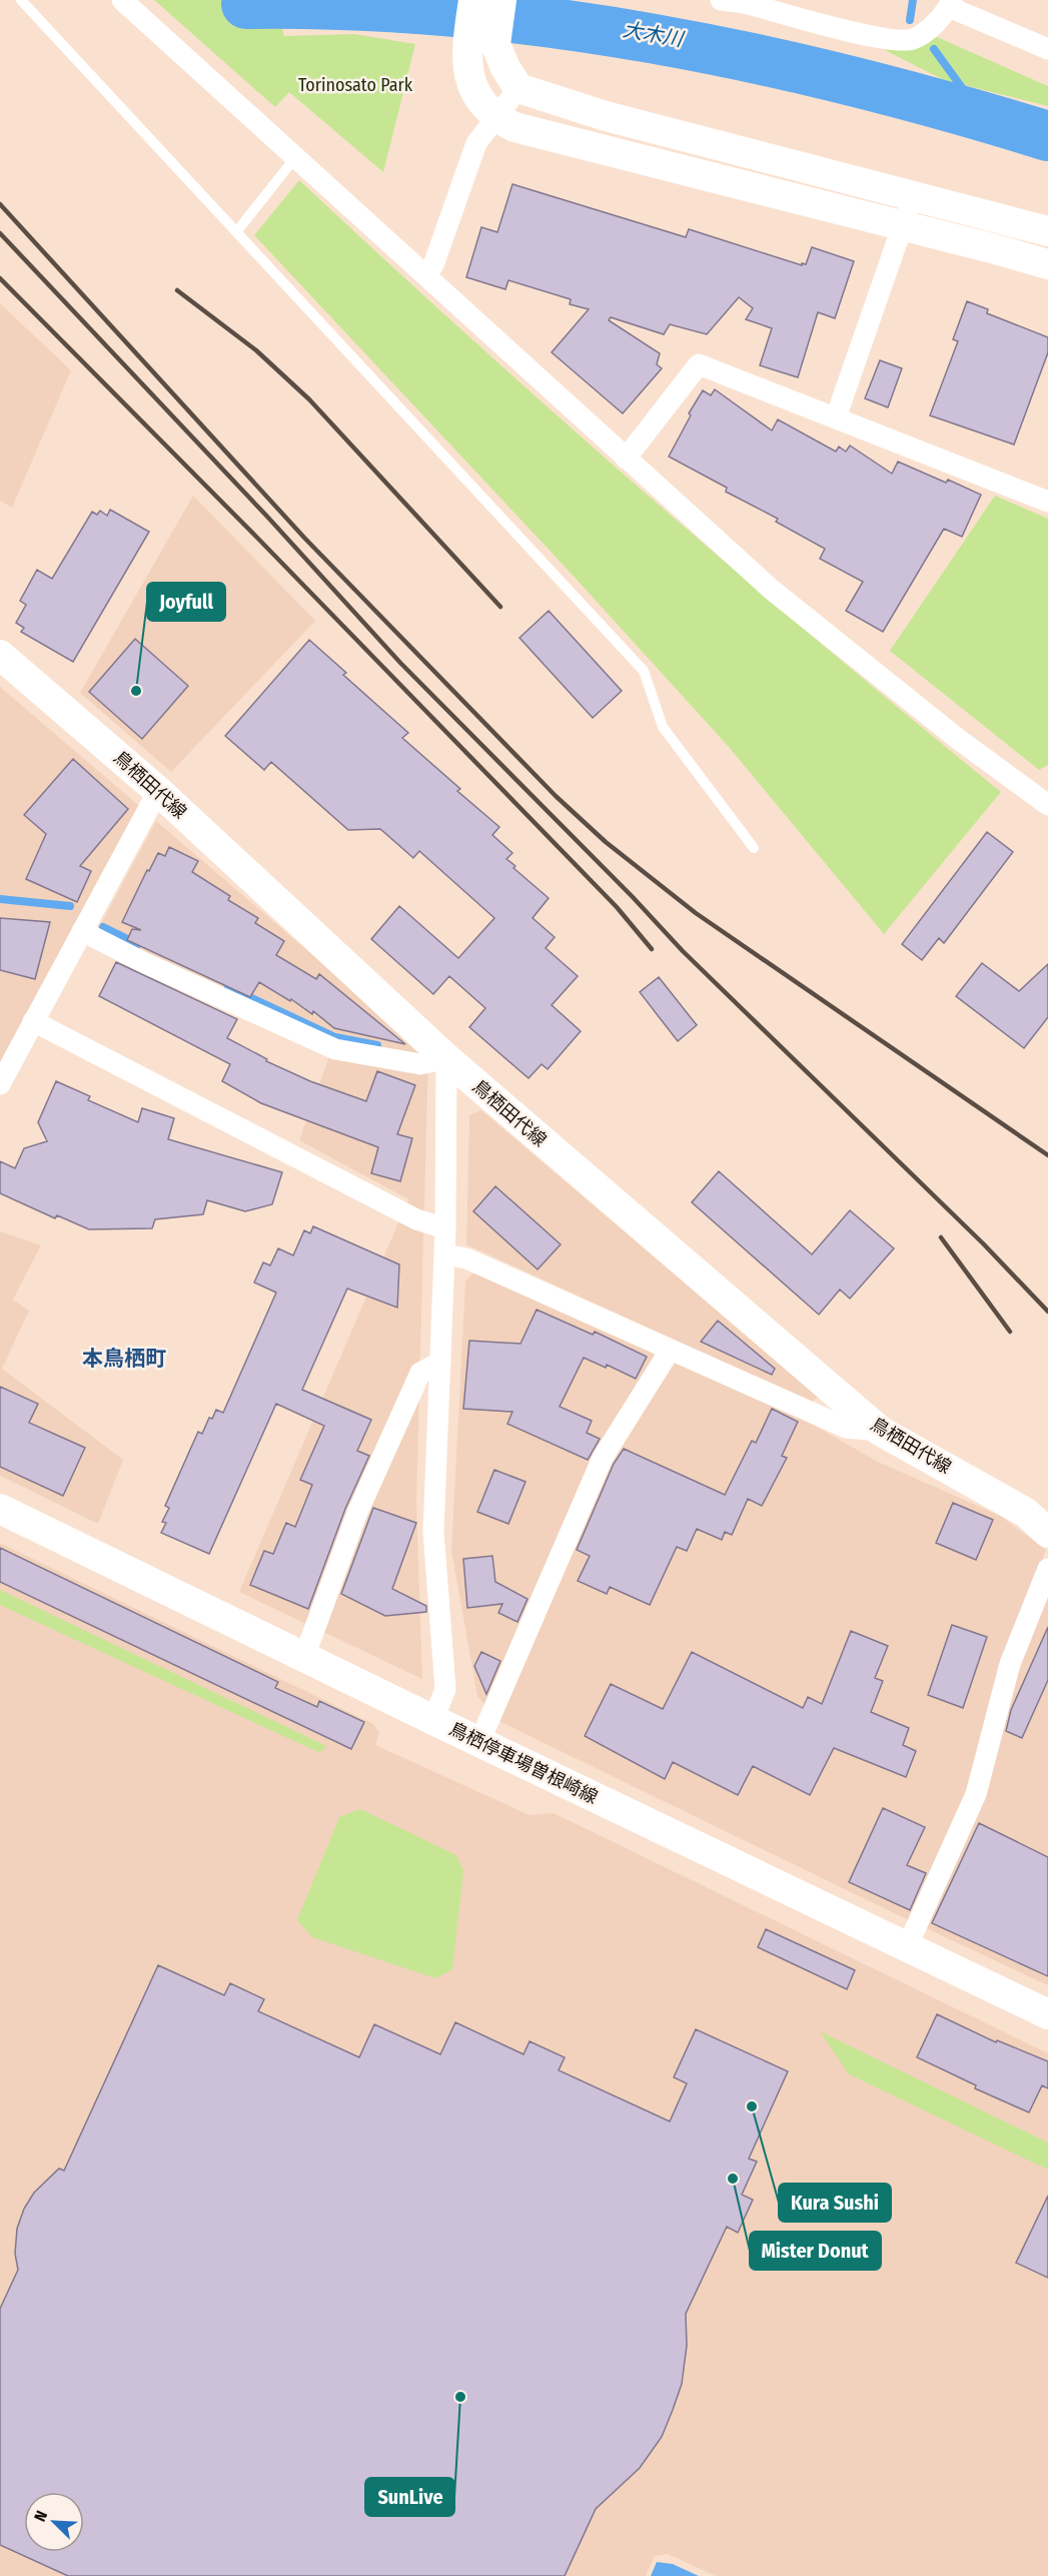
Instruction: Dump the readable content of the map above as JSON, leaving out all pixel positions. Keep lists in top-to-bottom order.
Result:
{
  "streets": {
    "main road": ["鳥栖田代線", "鳥栖停車場曽根崎線"]
  },
  "districts": ["本鳥栖町"],
  "water": ["大木川"],
  "parks": ["Torinosato Park"],
  "places": [
    "Joyfull",
    "Kura Sushi",
    "Mister Donut",
    "SunLive"
  ],
  "north": "top left"
}
